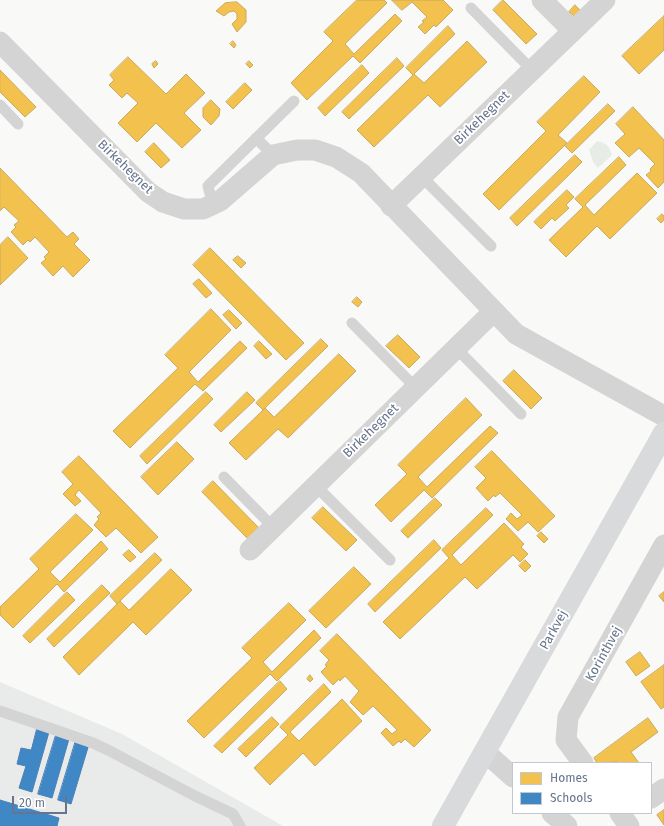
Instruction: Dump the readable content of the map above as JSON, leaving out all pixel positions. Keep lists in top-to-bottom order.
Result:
{
  "streets": {
    "street": ["Birkehegnet", "Parkvej", "Korinthvej"]
  },
  "legend": ["Homes", "Schools"],
  "scale_bar": "20 m"
}
